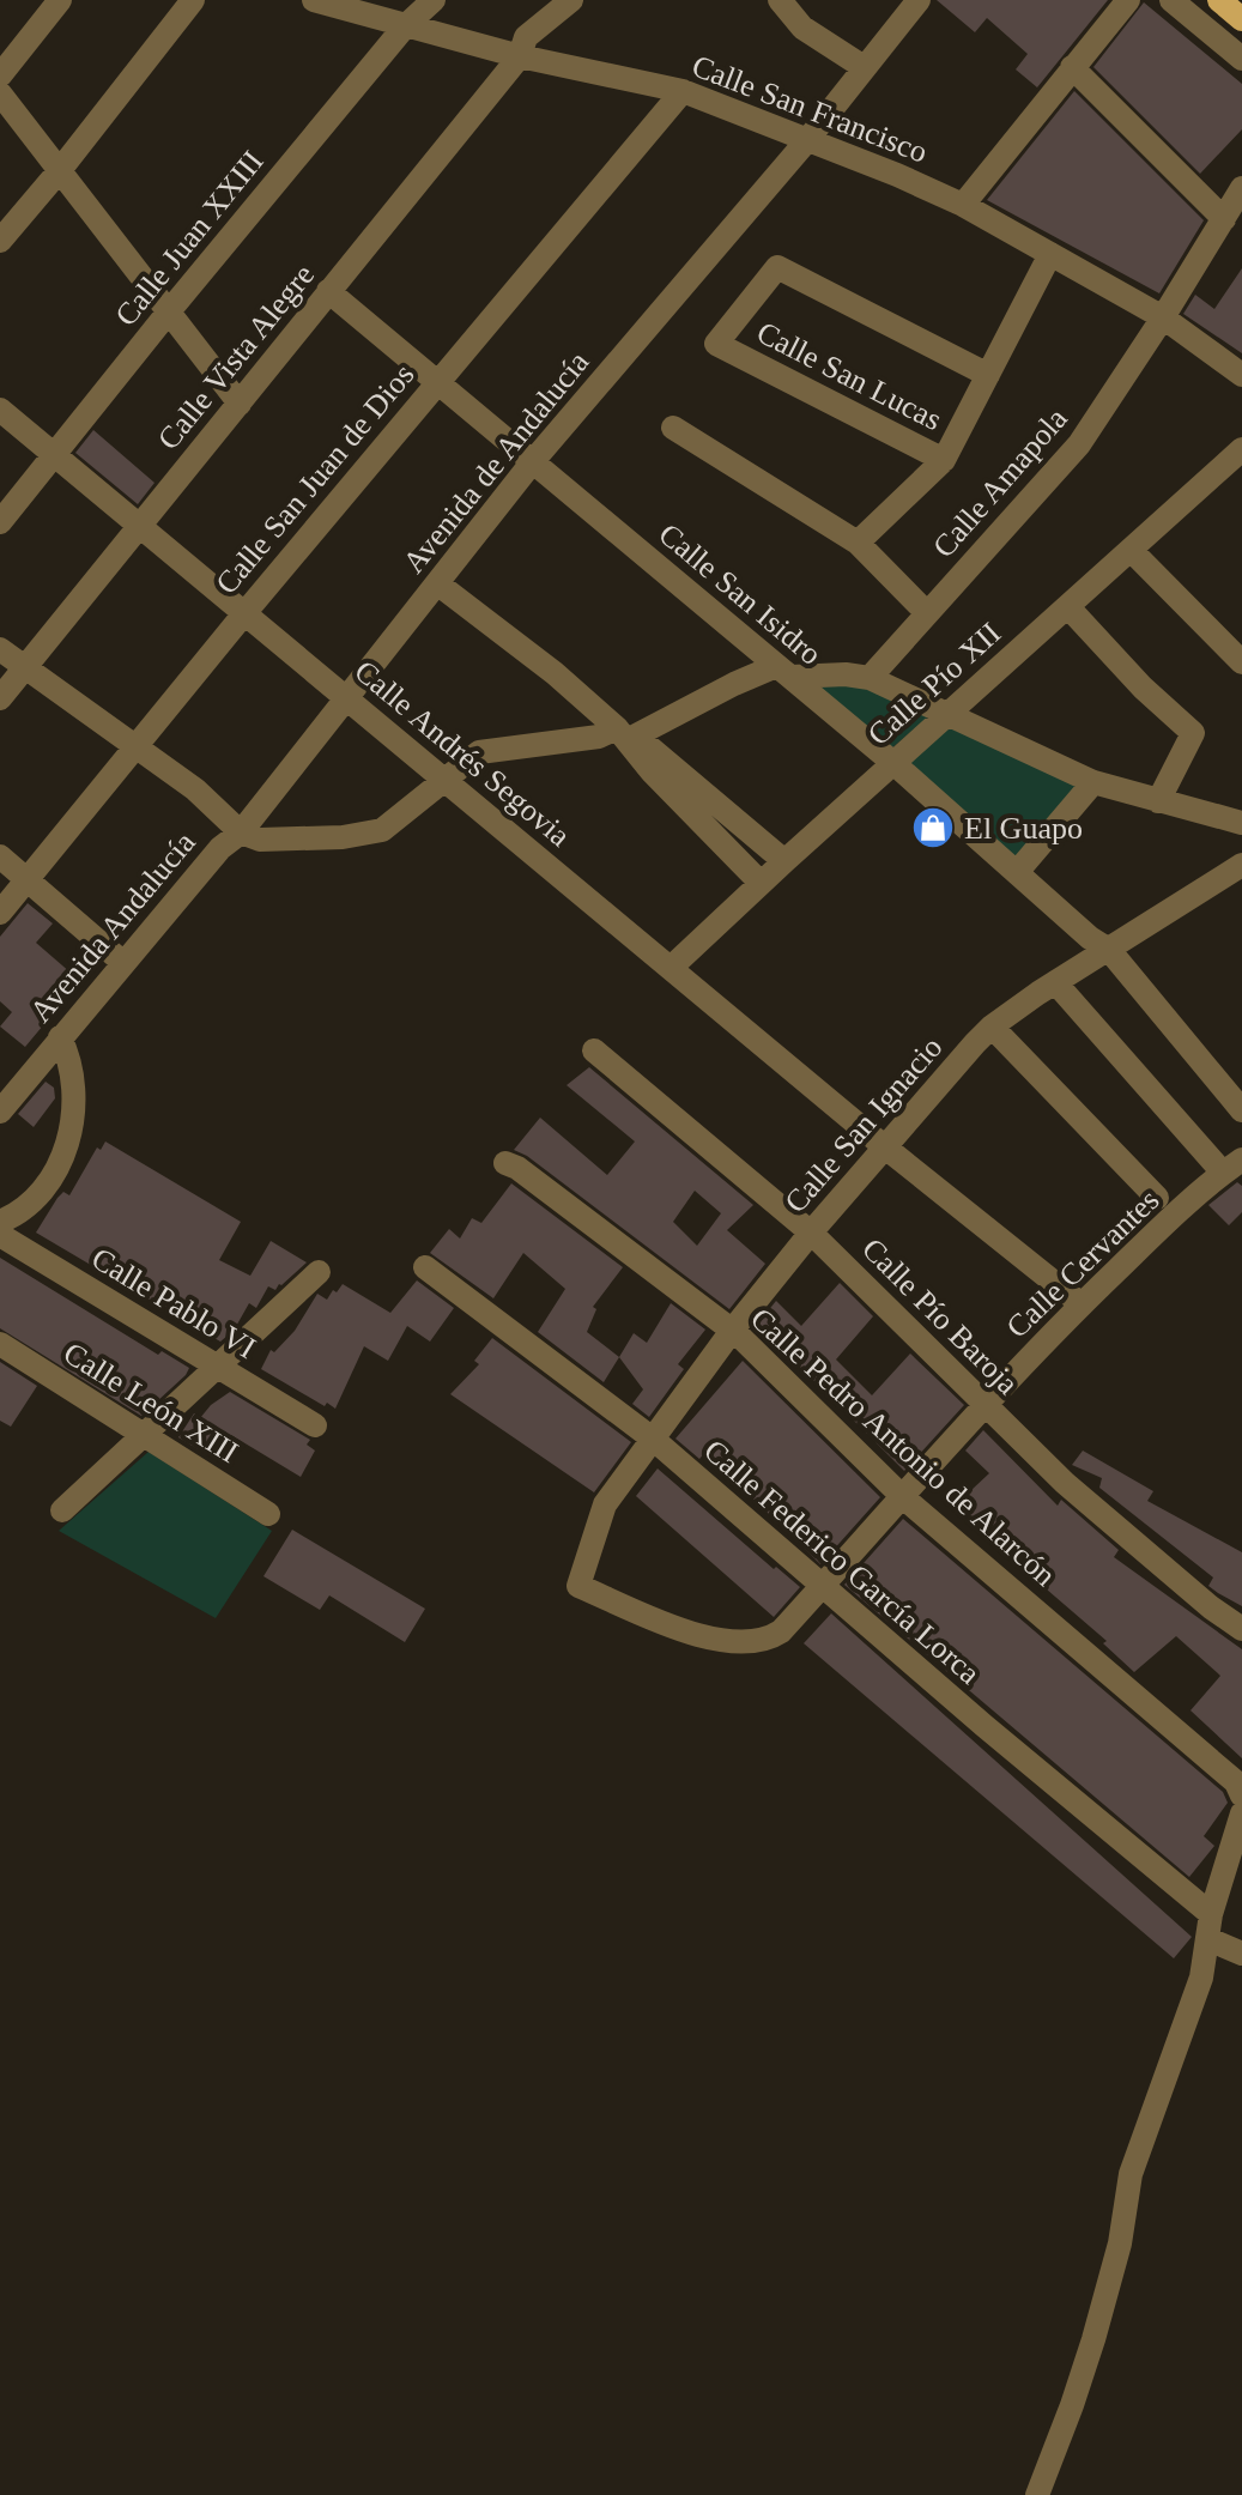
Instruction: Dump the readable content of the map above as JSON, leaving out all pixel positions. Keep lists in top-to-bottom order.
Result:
{
  "streets": {
    "street": [
      "Calle San Francisco",
      "Calle Juan XXIII",
      "Calle Vista Alegre",
      "Calle San Lucas",
      "Avenida de Andalucía",
      "Calle San Juan de Dios",
      "Calle Amapola",
      "Calle San Isidro",
      "Calle Pío XII",
      "Calle Andrés Segovia",
      "Avenida Andalucía",
      "Calle San Ignacio",
      "Calle Cervantes",
      "Calle Pablo VI",
      "Calle Pío Baroja",
      "Calle León XIII",
      "Calle Pedro Antonio de Alarcón",
      "Calle Federico García Lorca"
    ]
  },
  "crossings": [
    ["Calle San Francisco", "Calle Juan XXIII"],
    ["Calle San Francisco", "Calle Vista Alegre"],
    ["Calle San Francisco", "Avenida de Andalucía"],
    ["Calle San Francisco", "Calle San Juan de Dios"],
    ["Calle San Francisco", "Calle Amapola"],
    ["Calle Juan XXIII", "Calle Andrés Segovia"],
    ["Calle Vista Alegre", "Calle San Isidro"],
    ["Calle Vista Alegre", "Calle Andrés Segovia"],
    ["Avenida de Andalucía", "Calle San Isidro"],
    ["Avenida de Andalucía", "Calle Andrés Segovia"],
    ["Avenida de Andalucía", "Avenida Andalucía"],
    ["Calle San Juan de Dios", "Calle San Isidro"],
    ["Calle San Juan de Dios", "Calle Andrés Segovia"],
    ["Calle San Isidro", "Calle Pío XII"],
    ["Calle San Isidro", "Calle San Ignacio"],
    ["Calle Pío XII", "Calle Andrés Segovia"],
    ["Calle Andrés Segovia", "Calle San Ignacio"],
    ["Calle Andrés Segovia", "Calle Cervantes"],
    ["Calle San Ignacio", "Calle Cervantes"],
    ["Calle San Ignacio", "Calle Pío Baroja"],
    ["Calle San Ignacio", "Calle Pedro Antonio de Alarcón"],
    ["Calle San Ignacio", "Calle Federico García Lorca"],
    ["Calle Cervantes", "Calle Pío Baroja"],
    ["Calle Cervantes", "Calle Pedro Antonio de Alarcón"],
    ["Calle Cervantes", "Calle Federico García Lorca"]
  ],
  "places": {
    "shop": ["El Guapo"]
  }
}
